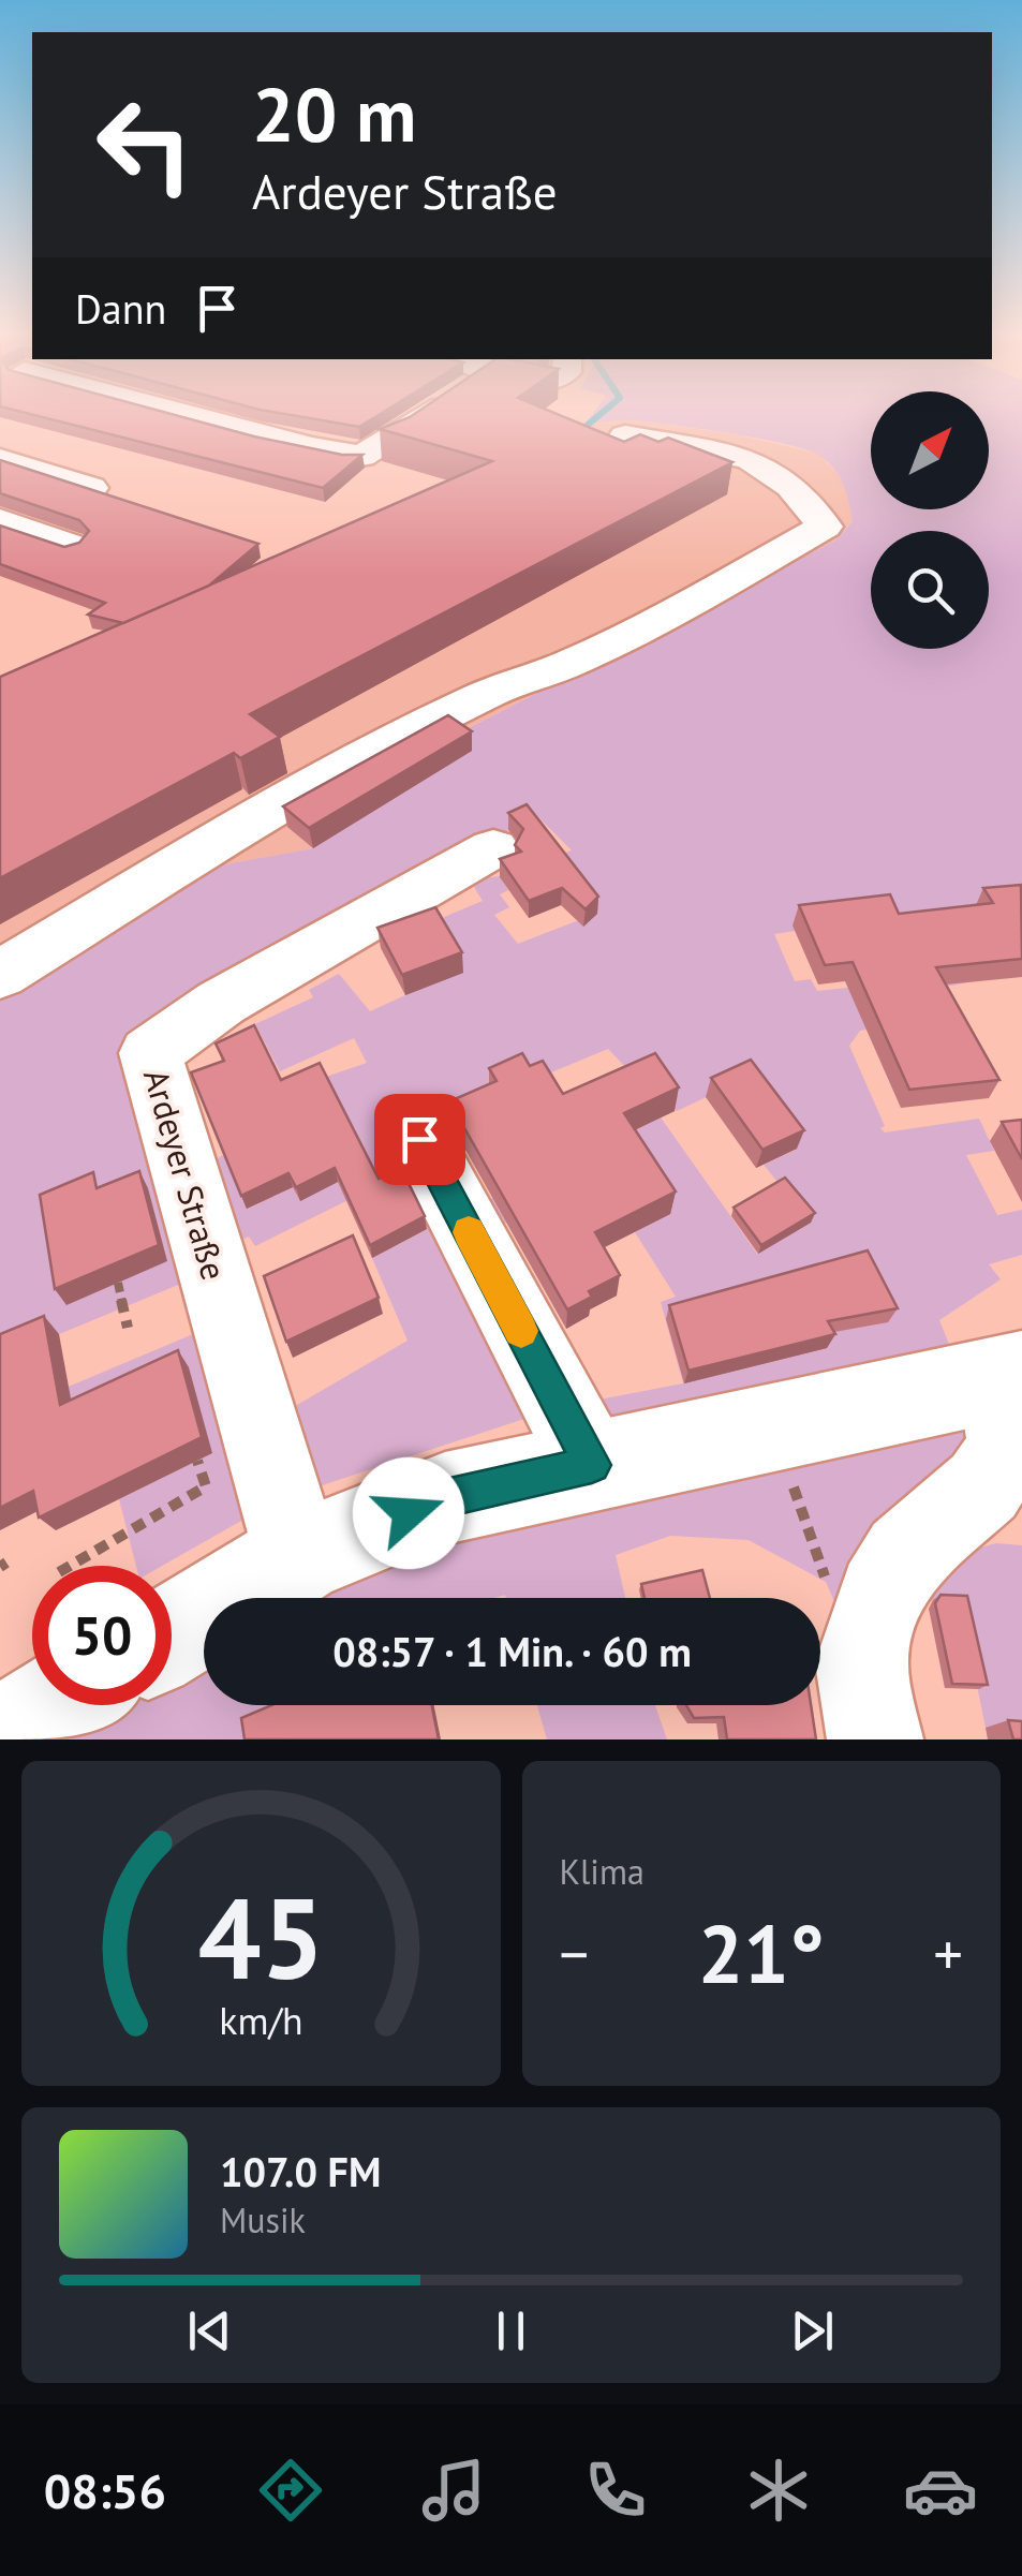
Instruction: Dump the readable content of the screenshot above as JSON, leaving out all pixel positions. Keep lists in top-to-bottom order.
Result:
{
  "streets": {
    "street": ["Ardeyer Straße"]
  },
  "north": "top right",
  "page": {
    "turn": ["20 m", "Ardeyer Straße"],
    "then": "Dann",
    "limit": "50",
    "trip": "08:57 · 1 Min. · 60 m",
    "tile": "Klima",
    "heat": ["−", "21°", "+"],
    "song": ["107.0 FM", "Musik"],
    "tabs": "08:56",
    "gauge": ["45", "km/h"]
  }
}
